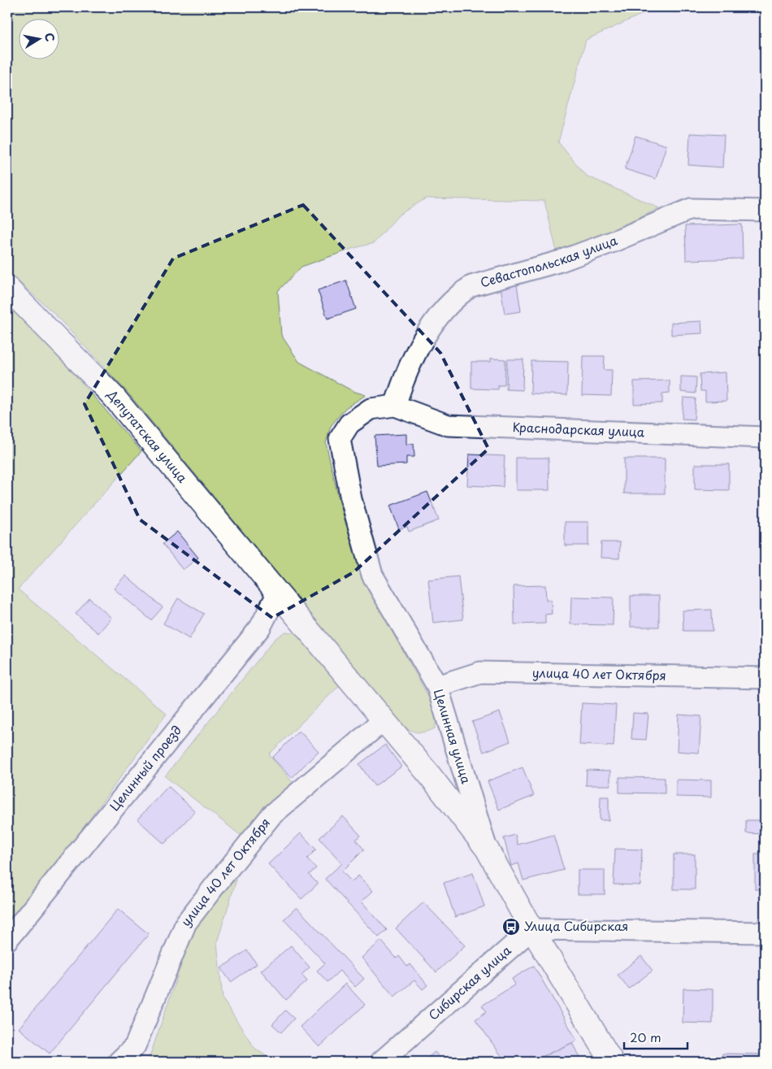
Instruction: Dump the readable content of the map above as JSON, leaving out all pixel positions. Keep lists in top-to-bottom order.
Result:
{
  "streets": {
    "street": [
      "Севастопольская улица",
      "Краснодарская улица",
      "Депутатская улица",
      "улица 40 лет Октября",
      "Целинная улица",
      "Целинный проезд",
      "Сибирская улица"
    ]
  },
  "crossings": [
    ["Севастопольская улица", "Краснодарская улица"],
    ["Севастопольская улица", "Целинная улица"],
    ["Краснодарская улица", "Целинная улица"],
    ["Депутатская улица", "улица 40 лет Октября"],
    ["Депутатская улица", "Целинная улица"],
    ["Депутатская улица", "Целинный проезд"],
    ["улица 40 лет Октября", "Целинная улица"],
    ["Целинная улица", "Сибирская улица"]
  ],
  "places": {
    "bus stop": ["Улица Сибирская"]
  },
  "scale_bar": "20 m",
  "north": "right"
}
